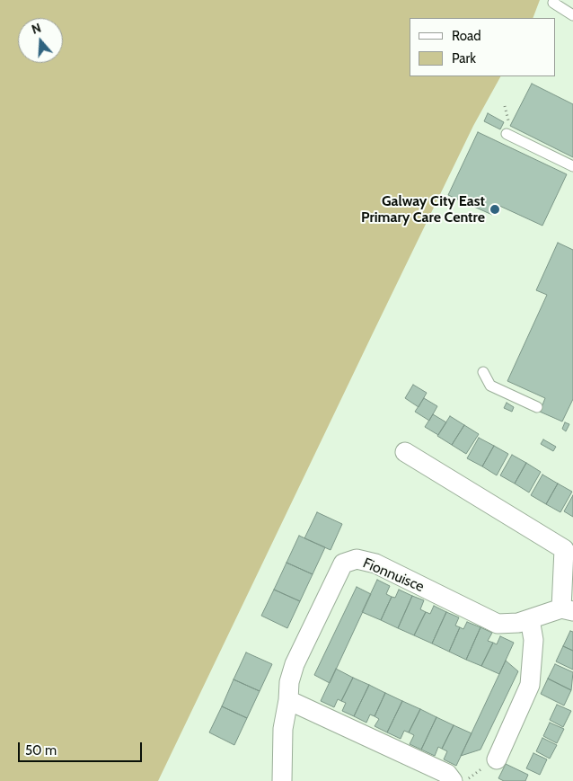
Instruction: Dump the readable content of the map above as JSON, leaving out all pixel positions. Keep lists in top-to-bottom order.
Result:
{
  "streets": {
    "street": ["Fionnuisce"]
  },
  "places": ["Galway City East Primary Care Centre"],
  "legend": ["Road", "Park"],
  "scale_bar": "50 m",
  "north": "top"
}
